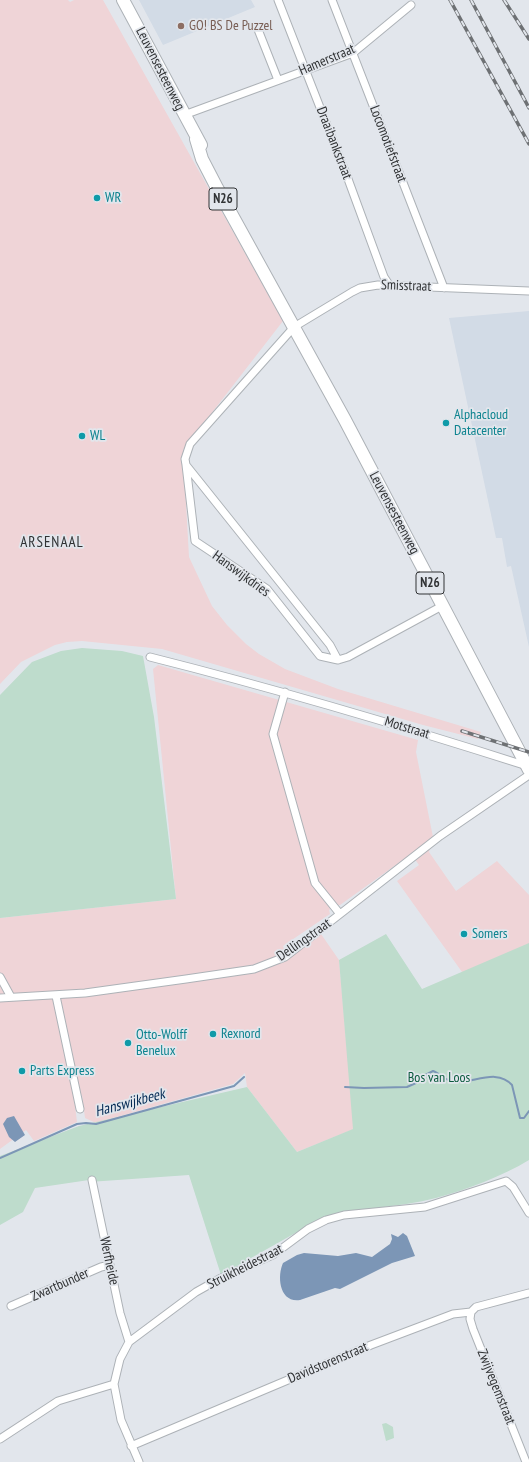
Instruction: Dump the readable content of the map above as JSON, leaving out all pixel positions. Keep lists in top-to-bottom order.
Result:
{
  "streets": {
    "main road": ["Leuvensesteenweg", "N26"],
    "street": [
      "Hamerstraat",
      "Draaibankstraat",
      "Locomotiefstraat",
      "Smisstraat",
      "Hanswijkdries",
      "Motstraat",
      "Dellingstraat",
      "Werfheide",
      "Struikheidestraat",
      "Zwartbunder",
      "Davidstorenstraat",
      "Zwijvegemstraat"
    ]
  },
  "crossings": [
    ["Hamerstraat", "Leuvensesteenweg"],
    ["Hamerstraat", "Draaibankstraat"],
    ["Hamerstraat", "Locomotiefstraat"],
    ["Leuvensesteenweg", "Smisstraat"],
    ["Leuvensesteenweg", "Hanswijkdries"],
    ["Leuvensesteenweg", "Motstraat"],
    ["Leuvensesteenweg", "Dellingstraat"],
    ["Draaibankstraat", "Smisstraat"],
    ["Locomotiefstraat", "Smisstraat"],
    ["Smisstraat", "Hanswijkdries"],
    ["Motstraat", "Dellingstraat"],
    ["Werfheide", "Struikheidestraat"],
    ["Werfheide", "Zwartbunder"],
    ["Struikheidestraat", "Davidstorenstraat"],
    ["Davidstorenstraat", "Zwijvegemstraat"]
  ],
  "districts": ["ARSENAAL"],
  "water": ["Hanswijkbeek"],
  "parks": ["Bos van Loos"],
  "places": [
    "GO! BS De Puzzel",
    "WR",
    "Alphacloud Datacenter",
    "WL",
    "Somers",
    "Rexnord",
    "Otto-Wolff Benelux",
    "Parts Express"
  ]
}
